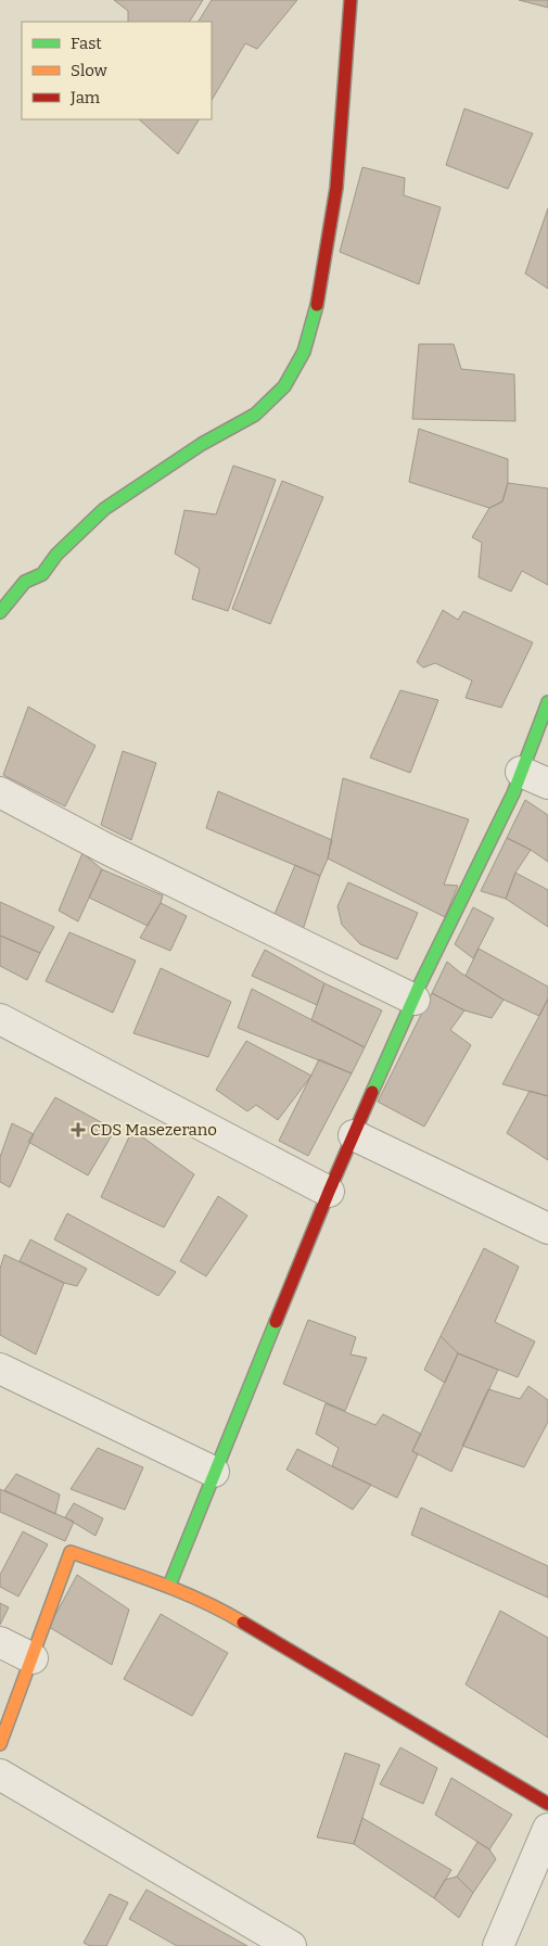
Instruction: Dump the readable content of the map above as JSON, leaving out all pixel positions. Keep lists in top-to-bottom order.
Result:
{
  "places": {
    "health": ["CDS Masezerano"]
  },
  "legend": ["Fast", "Slow", "Jam"]
}
